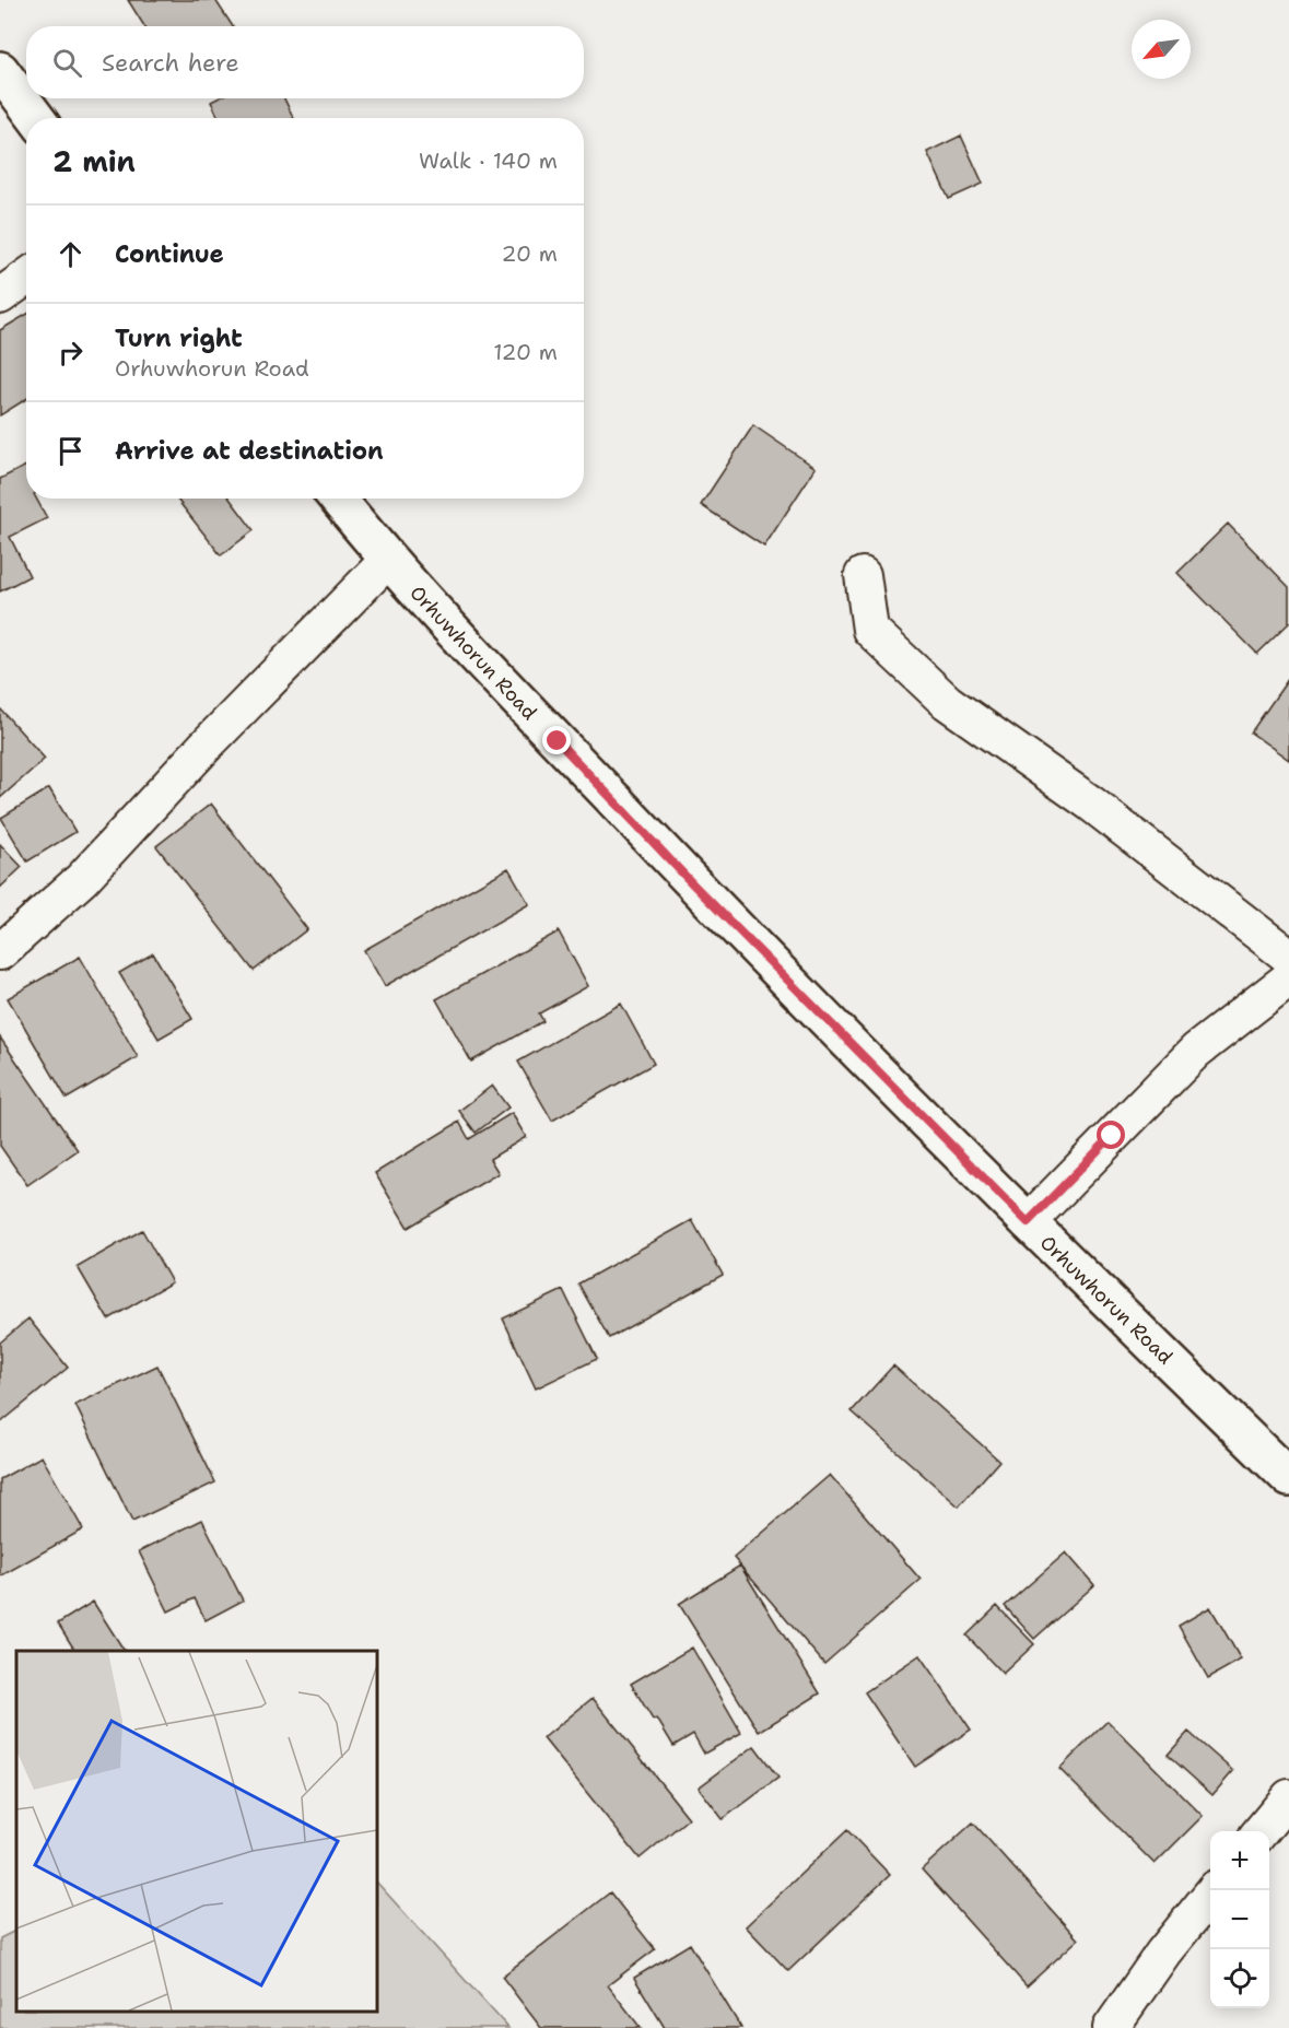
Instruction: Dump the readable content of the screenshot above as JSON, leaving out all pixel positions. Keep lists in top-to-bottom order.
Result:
{
  "streets": {
    "street": ["Orhuwhorun Road"]
  },
  "north": "bottom left",
  "page": {
    "search": "Search here",
    "heading": ["2 min", "Walk · 140 m"],
    "list": [
      ["Continue", "20 m"],
      ["Turn right", "Orhuwhorun Road", "120 m"],
      "Arrive at destination"
    ],
    "map_buttons": ["+", "−"]
  }
}
